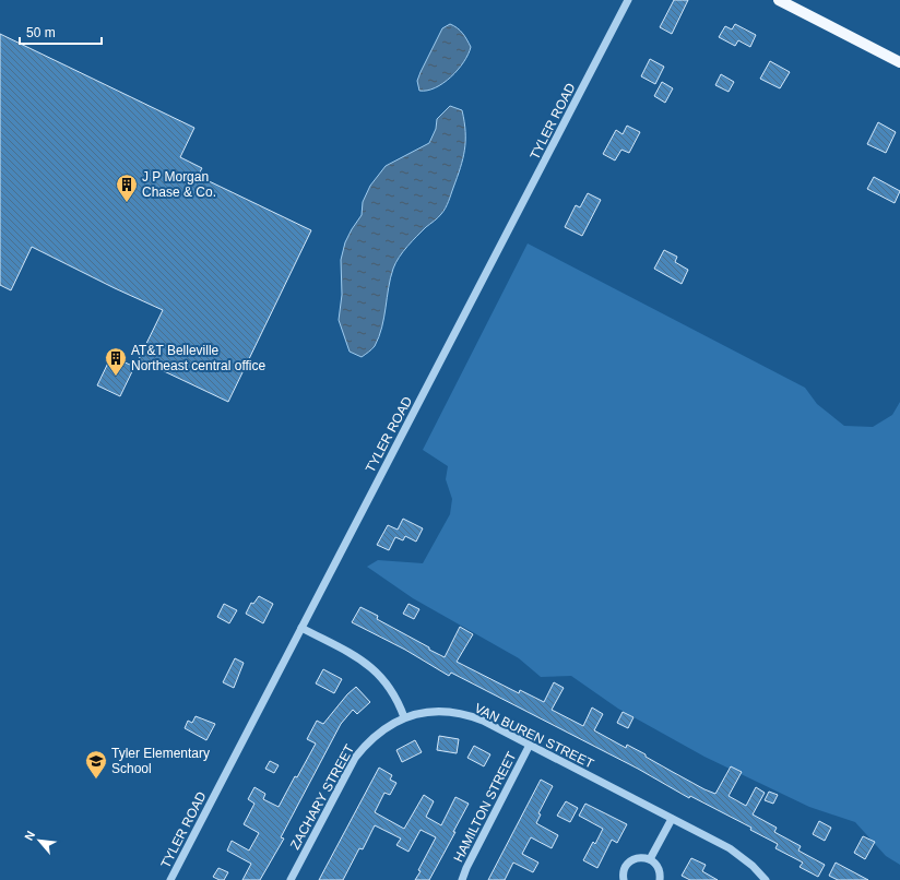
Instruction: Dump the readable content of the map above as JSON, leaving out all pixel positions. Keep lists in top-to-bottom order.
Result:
{
  "streets": {
    "street": [
      "TYLER ROAD",
      "VAN BUREN STREET",
      "ZACHARY STREET",
      "HAMILTON STREET"
    ]
  },
  "crossings": [
    ["VAN BUREN STREET", "ZACHARY STREET"],
    ["VAN BUREN STREET", "HAMILTON STREET"]
  ],
  "places": {
    "building": ["J P Morgan Chase & Co.", "AT&T Belleville Northeast central office"],
    "school or university": ["Tyler Elementary School"]
  },
  "scale_bar": "50 m",
  "north": "top left"
}
